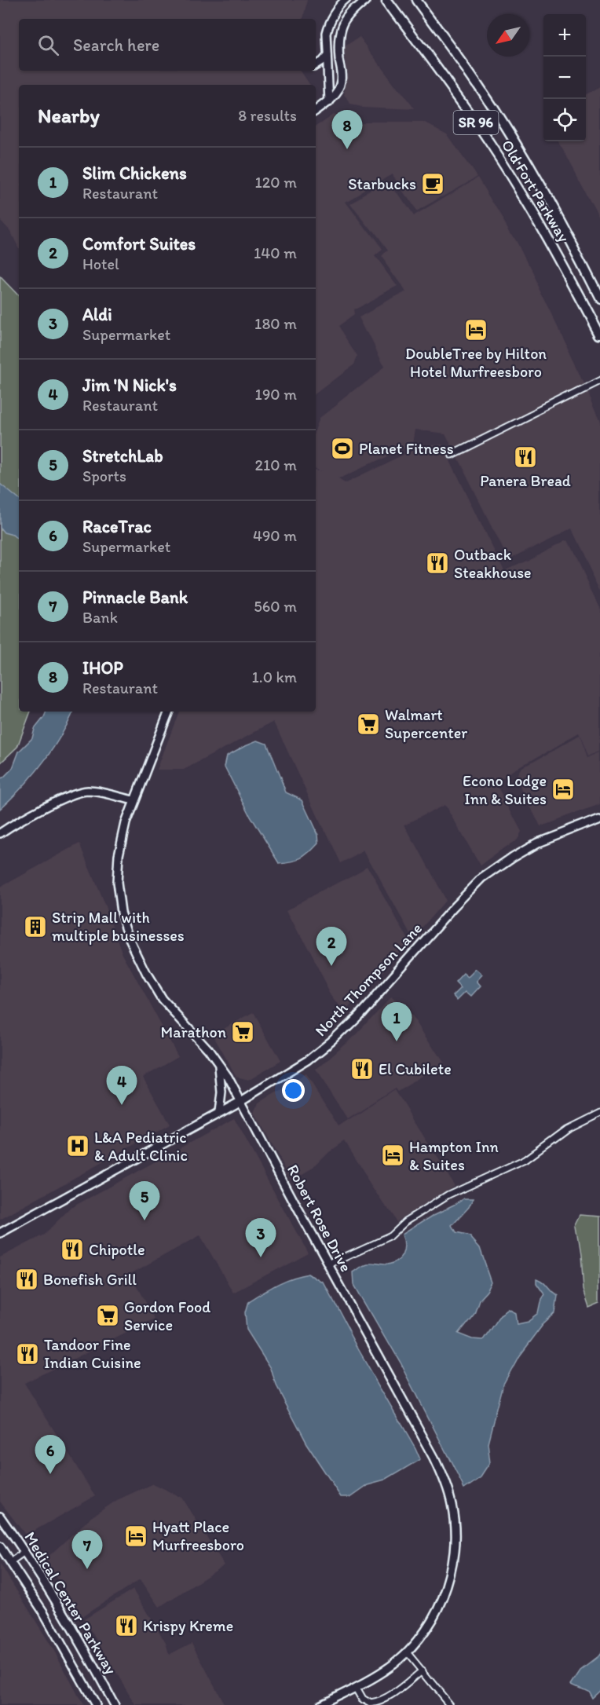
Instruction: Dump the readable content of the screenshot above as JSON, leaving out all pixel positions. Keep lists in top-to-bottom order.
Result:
{
  "streets": {
    "main road": ["SR 96", "Old Fort Parkway"],
    "street": ["North Thompson Lane", "Robert Rose Drive", "Medical Center Parkway"]
  },
  "crossings": [
    ["North Thompson Lane", "Robert Rose Drive"]
  ],
  "places": {
    "cafe": ["Starbucks"],
    "hotel": [
      "DoubleTree by Hilton Hotel Murfreesboro",
      "Econo Lodge Inn & Suites",
      "Hampton Inn & Suites",
      "Hyatt Place Murfreesboro"
    ],
    "sports": ["Planet Fitness"],
    "restaurant": [
      "Panera Bread",
      "Outback Steakhouse",
      "El Cubilete",
      "Chipotle",
      "Bonefish Grill",
      "Tandoor Fine Indian Cuisine",
      "Krispy Kreme"
    ],
    "supermarket": ["Walmart Supercenter", "Marathon", "Gordon Food Service"],
    "building": ["Strip Mall with multiple businesses"],
    "hospital": ["L&A Pediatric & Adult Clinic"]
  },
  "north": "bottom left",
  "page": {
    "map_buttons": ["+", "−"],
    "search": "Search here",
    "heading": ["Nearby", "8 results"],
    "pins": [
      "8",
      "2",
      "1",
      "4",
      "5",
      "3",
      "6",
      "7"
    ],
    "list": [
      {
        "mark": "1",
        "name": "Slim Chickens",
        "note": "Restaurant",
        "value": "120 m"
      },
      {
        "mark": "2",
        "name": "Comfort Suites",
        "note": "Hotel",
        "value": "140 m"
      },
      {
        "mark": "3",
        "name": "Aldi",
        "note": "Supermarket",
        "value": "180 m"
      },
      {
        "mark": "4",
        "name": "Jim 'N Nick's",
        "note": "Restaurant",
        "value": "190 m"
      },
      {
        "mark": "5",
        "name": "StretchLab",
        "note": "Sports",
        "value": "210 m"
      },
      {
        "mark": "6",
        "name": "RaceTrac",
        "note": "Supermarket",
        "value": "490 m"
      },
      {
        "mark": "7",
        "name": "Pinnacle Bank",
        "note": "Bank",
        "value": "560 m"
      },
      {
        "mark": "8",
        "name": "IHOP",
        "note": "Restaurant",
        "value": "1.0 km"
      }
    ]
  }
}
